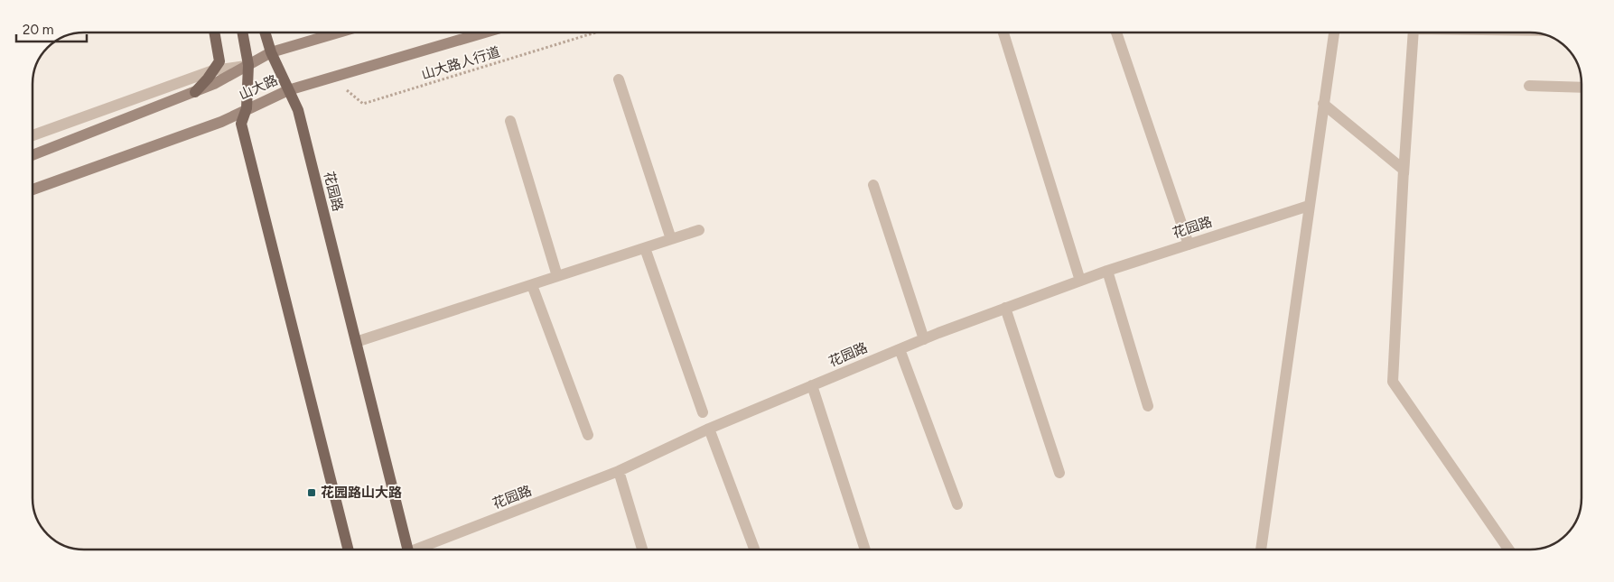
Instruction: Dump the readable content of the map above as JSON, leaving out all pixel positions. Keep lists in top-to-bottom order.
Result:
{
  "streets": {
    "main road": ["山大路", "花园路"],
    "path": ["山大路人行道"]
  },
  "crossings": [
    ["山大路", "花园路"]
  ],
  "places": {
    "transit": ["花园路山大路"]
  },
  "scale_bar": "20 m"
}
